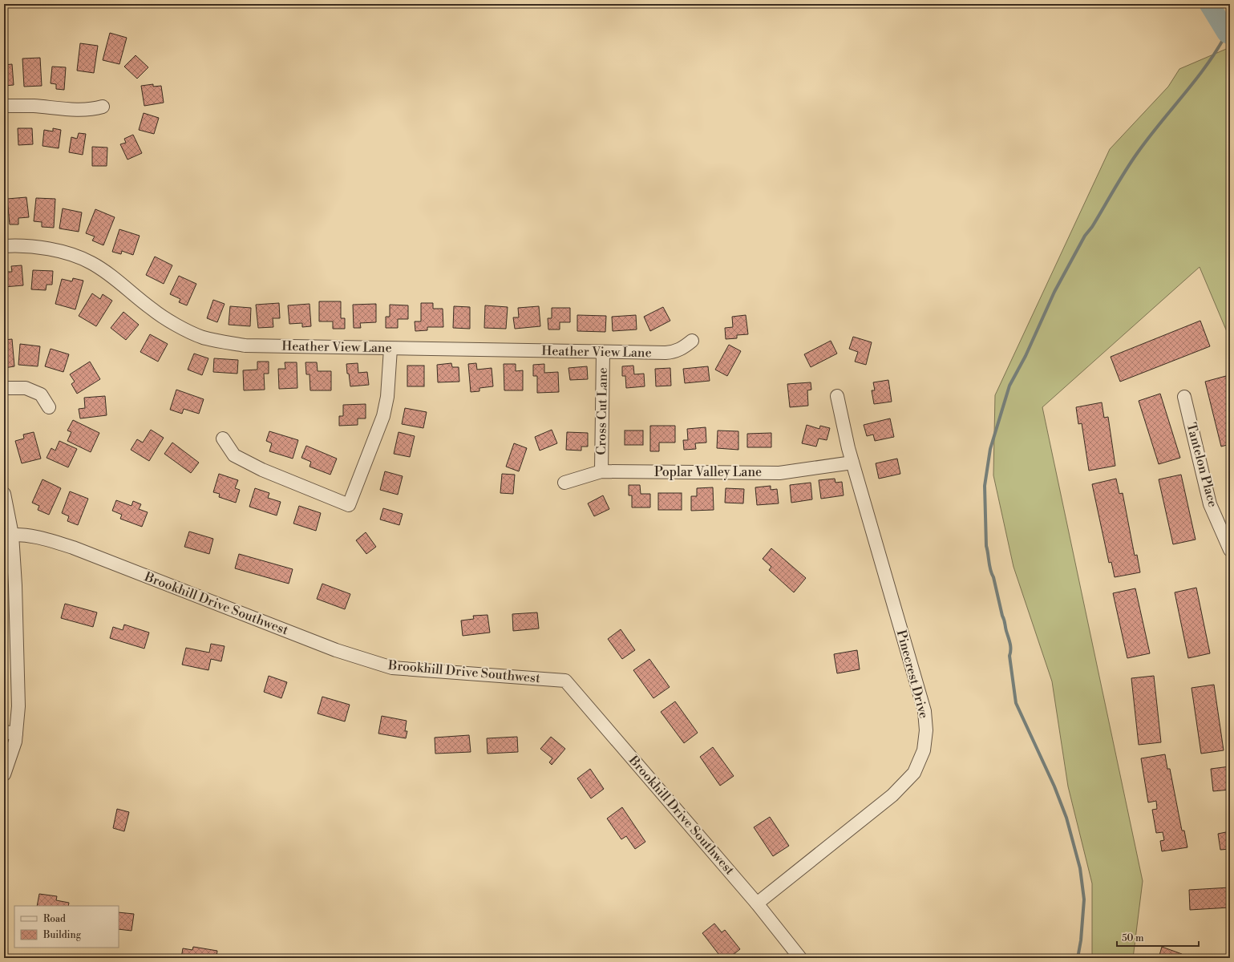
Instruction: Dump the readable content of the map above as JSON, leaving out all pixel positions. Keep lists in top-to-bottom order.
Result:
{
  "streets": {
    "street": [
      "Heather View Lane",
      "Cross Cut Lane",
      "Tantelon Place",
      "Poplar Valley Lane",
      "Brookhill Drive Southwest",
      "Pinecrest Drive"
    ]
  },
  "crossings": [
    ["Heather View Lane", "Cross Cut Lane"],
    ["Cross Cut Lane", "Poplar Valley Lane"],
    ["Poplar Valley Lane", "Pinecrest Drive"],
    ["Brookhill Drive Southwest", "Pinecrest Drive"]
  ],
  "legend": ["Road", "Building"],
  "scale_bar": "50 m"
}
